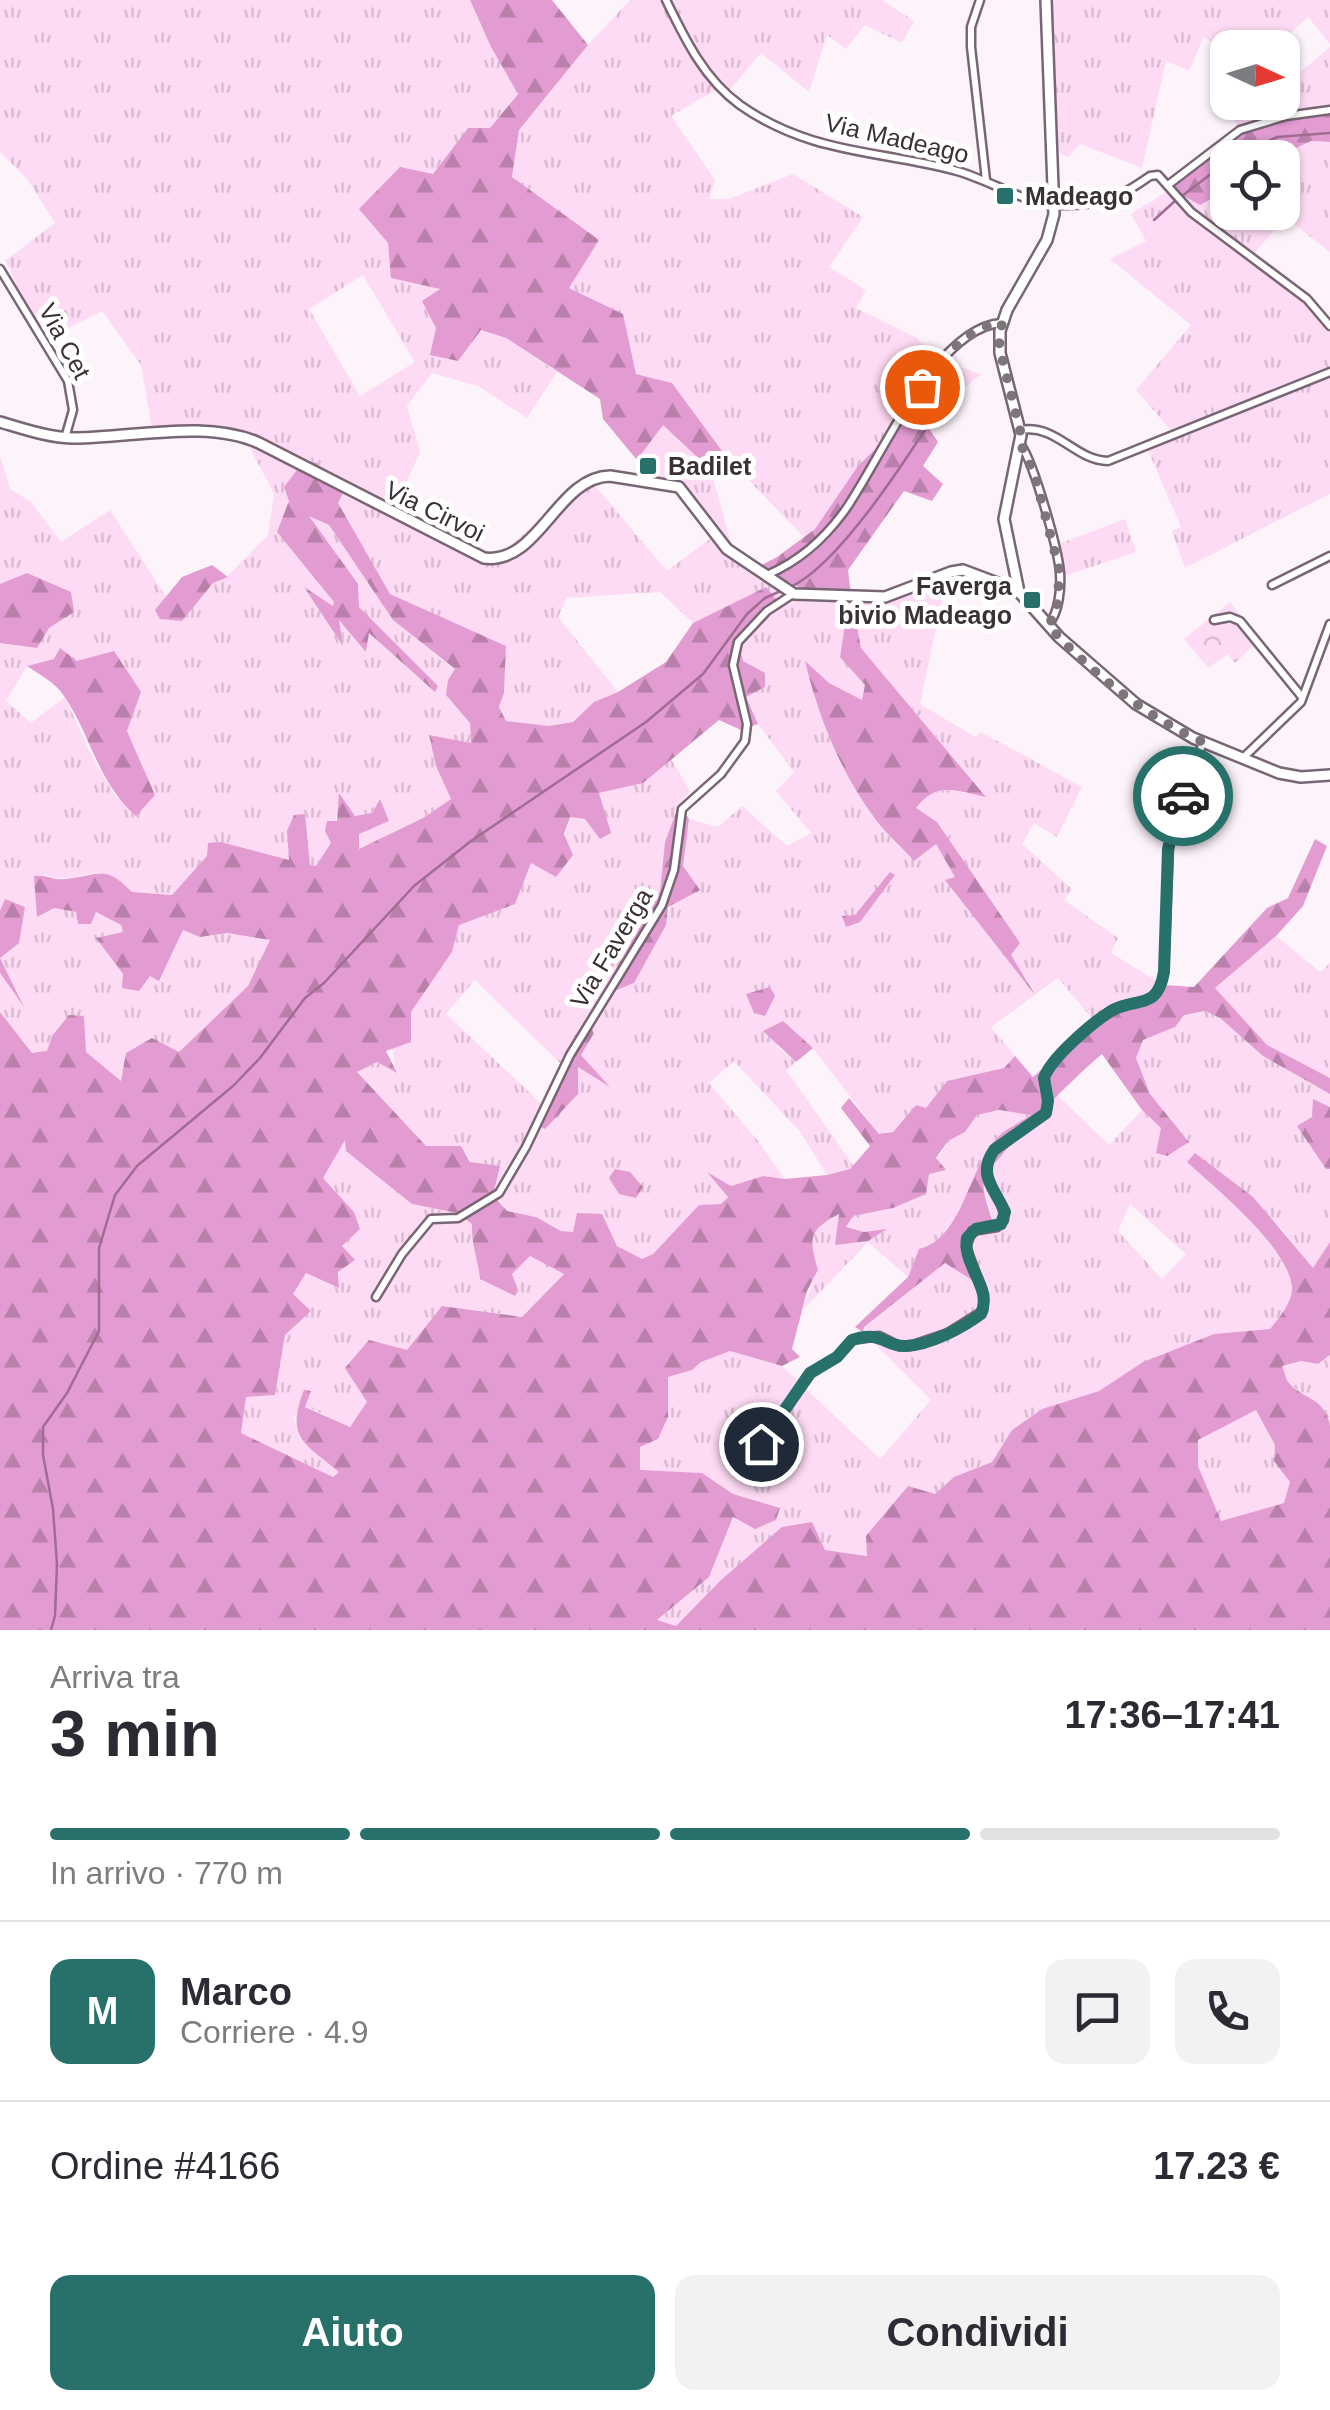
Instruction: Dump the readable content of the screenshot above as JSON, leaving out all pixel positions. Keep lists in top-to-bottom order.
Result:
{
  "streets": {
    "street": [
      "Via Madeago",
      "Via Cet",
      "Via Cirvoi",
      "Via Faverga"
    ]
  },
  "crossings": [
    ["Via Cet", "Via Cirvoi"],
    ["Via Cirvoi", "Via Faverga"]
  ],
  "places": {
    "transit": ["Madeago", "Badilet", "Faverga bivio Madeago"]
  },
  "north": "right",
  "page": {
    "heading": ["3 min", "Arriva tra", "17:36–17:41"],
    "panel": [
      "Marco",
      "Corriere · 4.9",
      "Ordine #4166",
      "17.23 €"
    ],
    "bar": "In arrivo · 770 m",
    "round": "M",
    "buttons": ["Aiuto", "Condividi"]
  }
}
